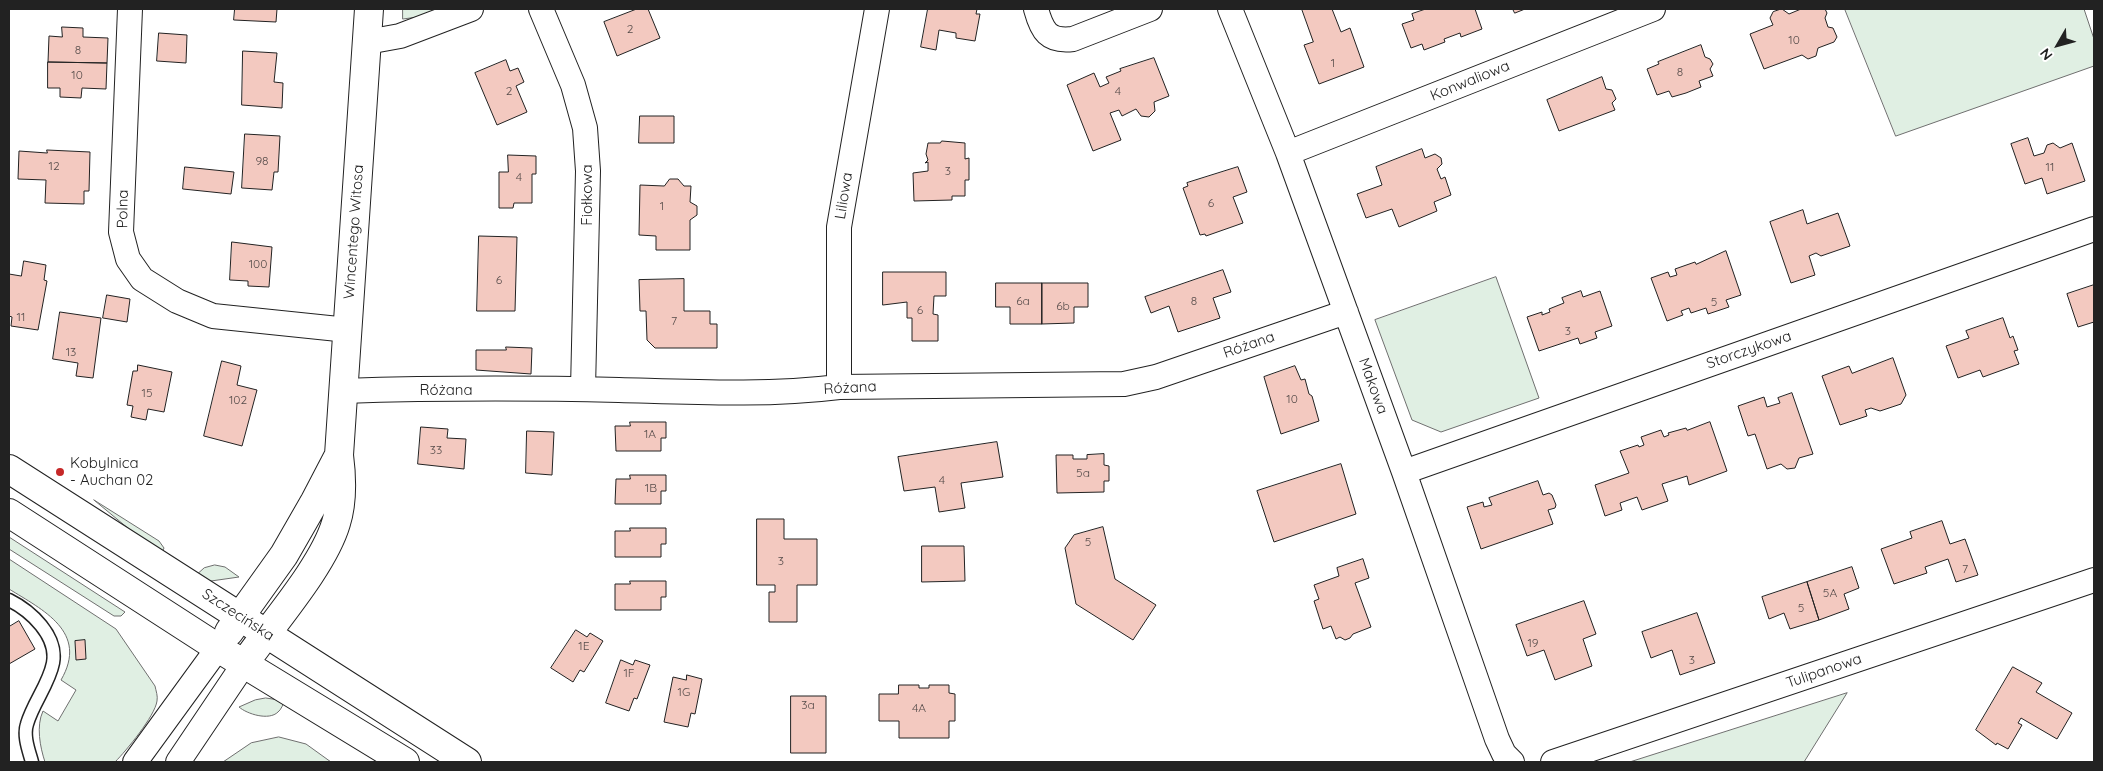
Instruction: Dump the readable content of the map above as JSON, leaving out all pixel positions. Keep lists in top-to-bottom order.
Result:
{
  "streets": {
    "main road": ["Wincentego Witosa", "Szczecińska"],
    "street": [
      "Konwaliowa",
      "Fiołkowa",
      "Liliowa",
      "Polna",
      "Różana",
      "Storczykowa",
      "Makowa",
      "Tulipanowa"
    ]
  },
  "crossings": [
    ["Konwaliowa", "Makowa"],
    ["Fiołkowa", "Różana"],
    ["Liliowa", "Różana"],
    ["Polna", "Wincentego Witosa"],
    ["Wincentego Witosa", "Różana"],
    ["Wincentego Witosa", "Szczecińska"],
    ["Różana", "Makowa"],
    ["Storczykowa", "Makowa"]
  ],
  "places": ["Kobylnica - Auchan 02"],
  "house_numbers": [
    "2",
    "10",
    "8",
    "1",
    "8",
    "10",
    "2",
    "4",
    "98",
    "12",
    "11",
    "3",
    "4",
    "6",
    "1",
    "100",
    "6",
    "6a",
    "8",
    "5",
    "6b",
    "6",
    "11",
    "7",
    "3",
    "13",
    "15",
    "10",
    "102",
    "1A",
    "33",
    "5a",
    "4",
    "1B",
    "5",
    "3",
    "7",
    "5A",
    "5",
    "19",
    "1E",
    "3",
    "1F",
    "1G",
    "3a",
    "4A"
  ],
  "north": "bottom left"
}
